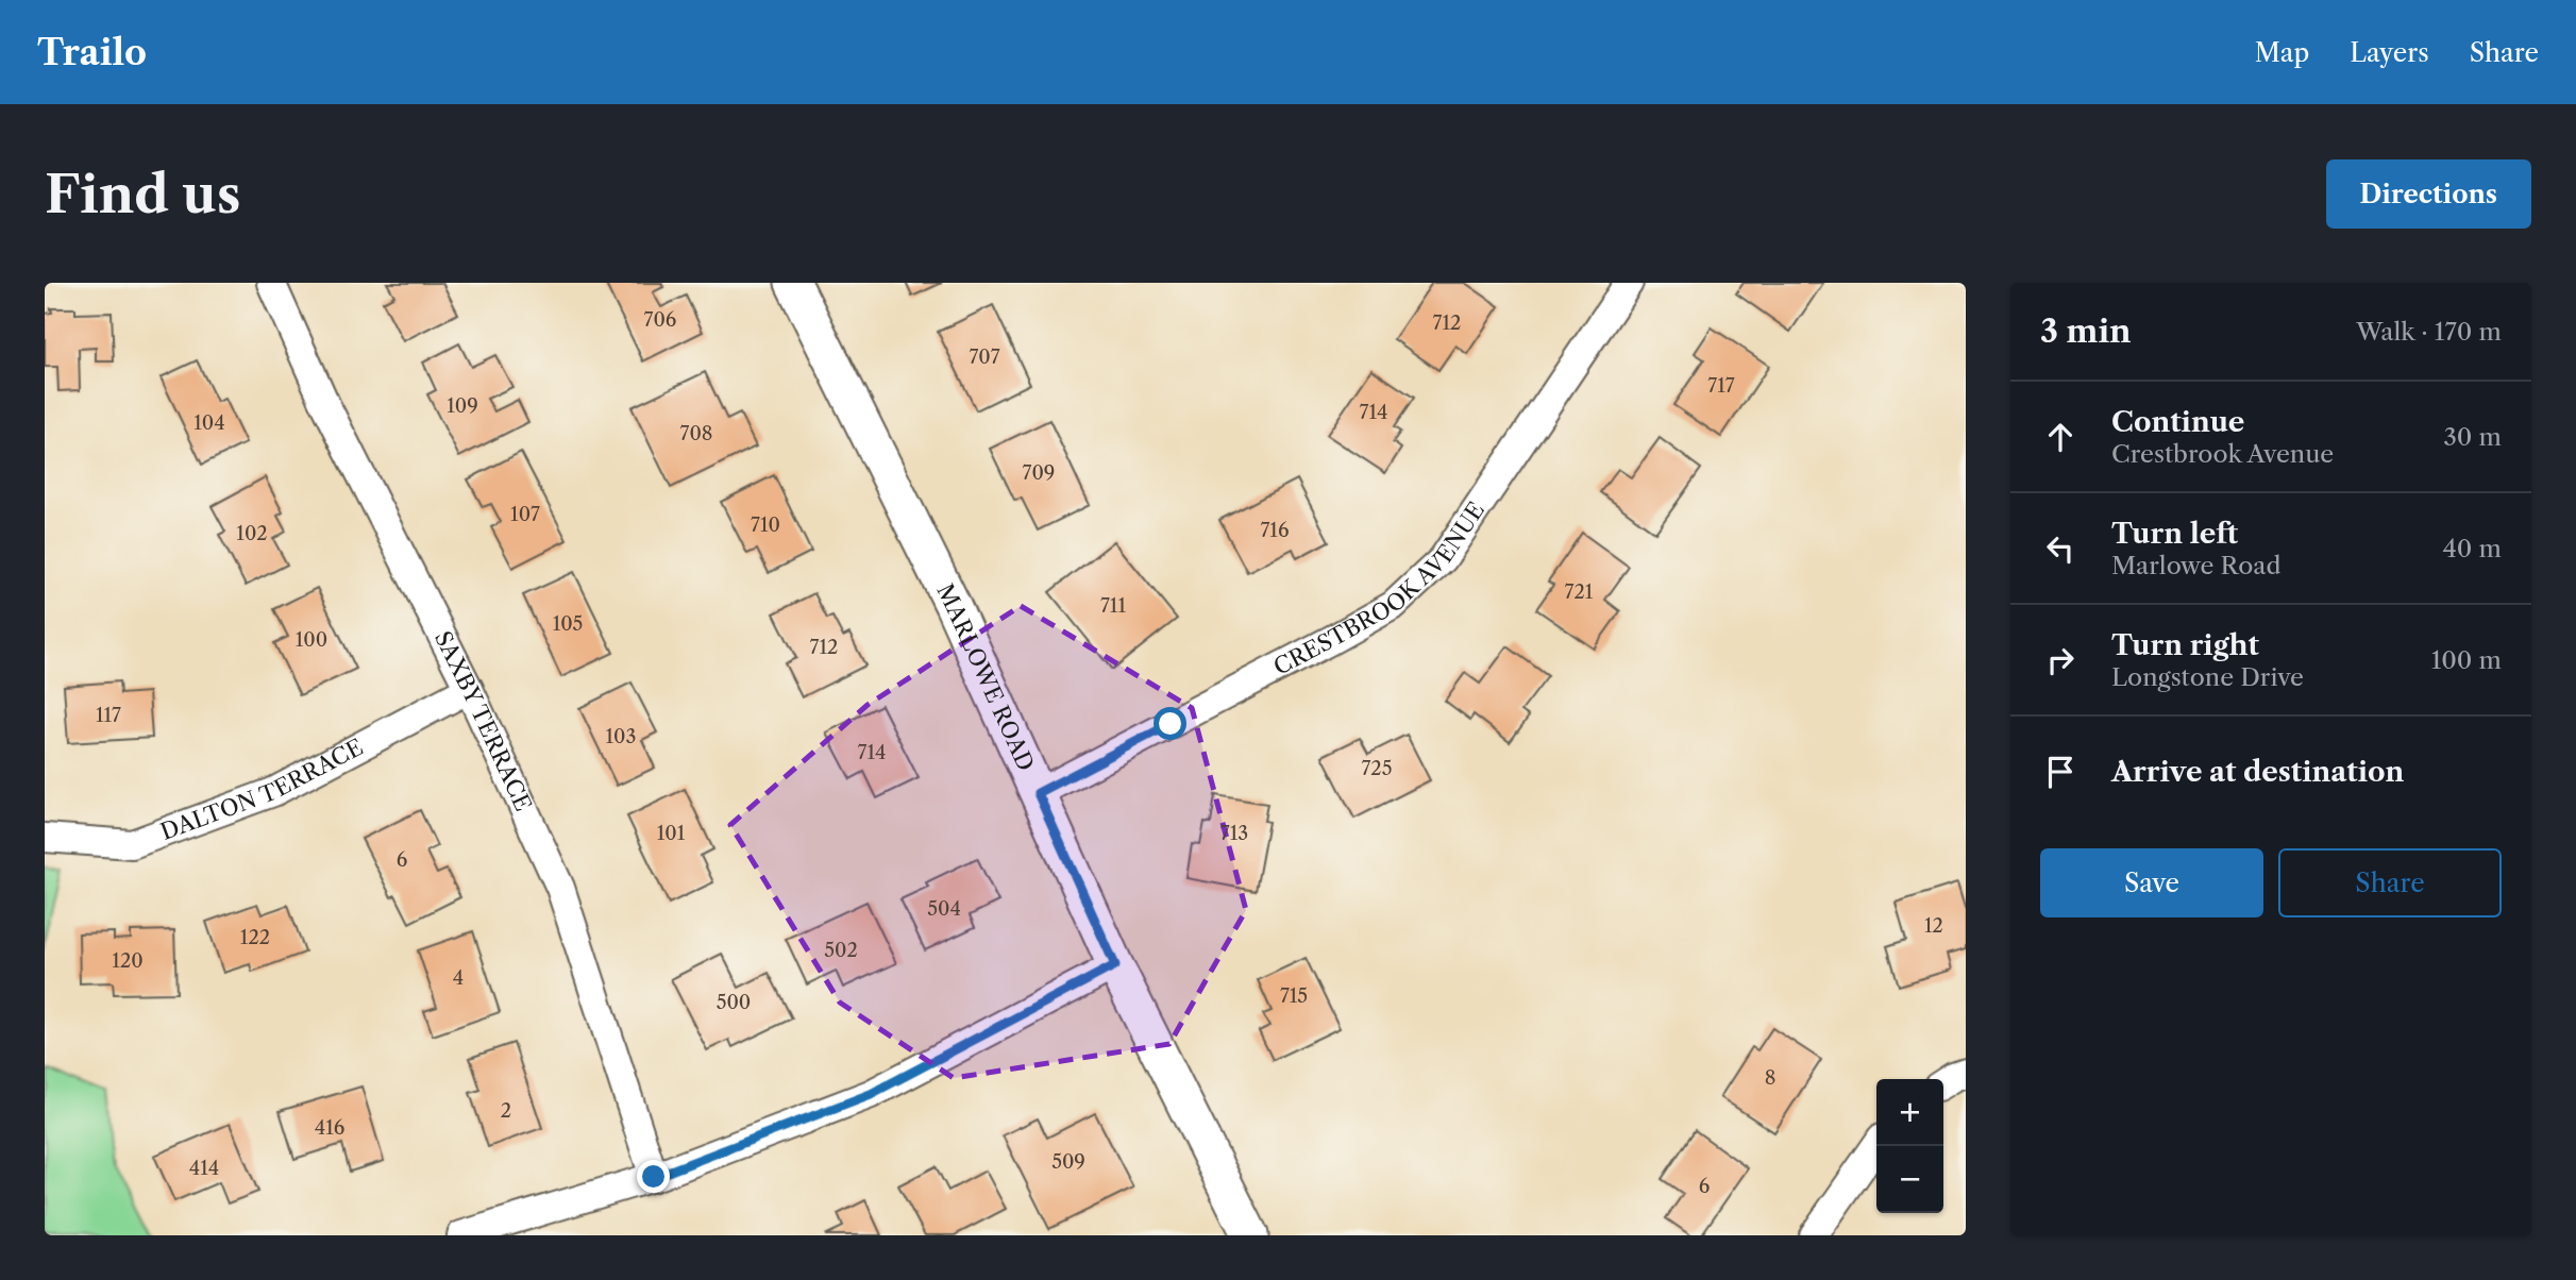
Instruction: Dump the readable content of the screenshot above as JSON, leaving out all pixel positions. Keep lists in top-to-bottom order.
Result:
{
  "streets": {
    "street": [
      "CRESTBROOK AVENUE",
      "MARLOWE ROAD",
      "SAXBY TERRACE",
      "DALTON TERRACE"
    ]
  },
  "crossings": [
    ["CRESTBROOK AVENUE", "MARLOWE ROAD"],
    ["SAXBY TERRACE", "DALTON TERRACE"]
  ],
  "house_numbers": [
    "706",
    "712",
    "707",
    "717",
    "109",
    "714",
    "104",
    "708",
    "709",
    "107",
    "710",
    "716",
    "102",
    "721",
    "711",
    "105",
    "100",
    "712",
    "117",
    "103",
    "714",
    "725",
    "101",
    "713",
    "6",
    "504",
    "12",
    "122",
    "502",
    "120",
    "4",
    "715",
    "500",
    "8",
    "2",
    "416",
    "509",
    "414",
    "6"
  ],
  "page": {
    "header": "Trailo",
    "nav": ["Map", "Layers", "Share"],
    "buttons": [
      "Directions",
      ["Save", "Share"]
    ],
    "title": "Find us",
    "heading": ["3 min", "Walk · 170 m"],
    "list": [
      ["Continue", "Crestbrook Avenue", "30 m"],
      ["Turn left", "Marlowe Road", "40 m"],
      ["Turn right", "Longstone Drive", "100 m"],
      "Arrive at destination"
    ],
    "map_buttons": ["+", "−"]
  }
}
